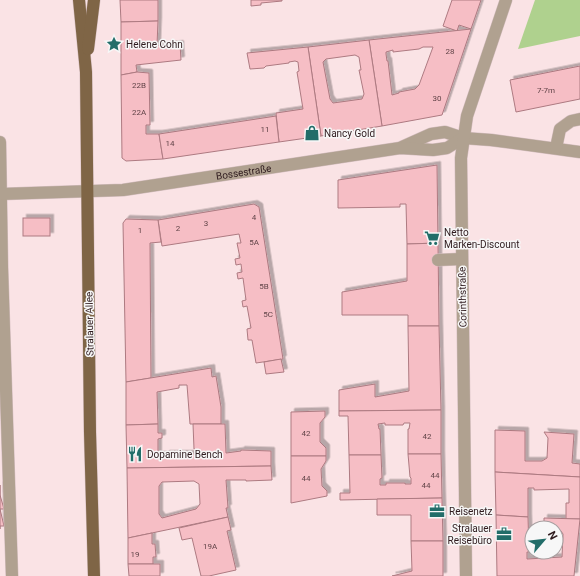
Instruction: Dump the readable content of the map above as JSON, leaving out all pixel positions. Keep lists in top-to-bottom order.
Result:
{
  "streets": {
    "main road": ["Stralauer Allee"],
    "street": ["Bossestraße", "Corinthstraße"]
  },
  "crossings": [
    ["Bossestraße", "Corinthstraße"],
    ["Bossestraße", "Stralauer Allee"]
  ],
  "places": {
    "place": ["Helene Cohn"],
    "shop": ["Nancy Gold"],
    "supermarket": ["Netto Marken-Discount"],
    "restaurant": ["Dopamine Bench"],
    "office": ["Reisenetz", "Stralauer Reisebüro"]
  },
  "house_numbers": [
    "28",
    "22B",
    "7-7m",
    "30",
    "22A",
    "11",
    "14",
    "4",
    "3",
    "2",
    "1",
    "5A",
    "5B",
    "5C",
    "42",
    "42",
    "44",
    "44",
    "44",
    "19A",
    "19"
  ],
  "north": "top right"
}
